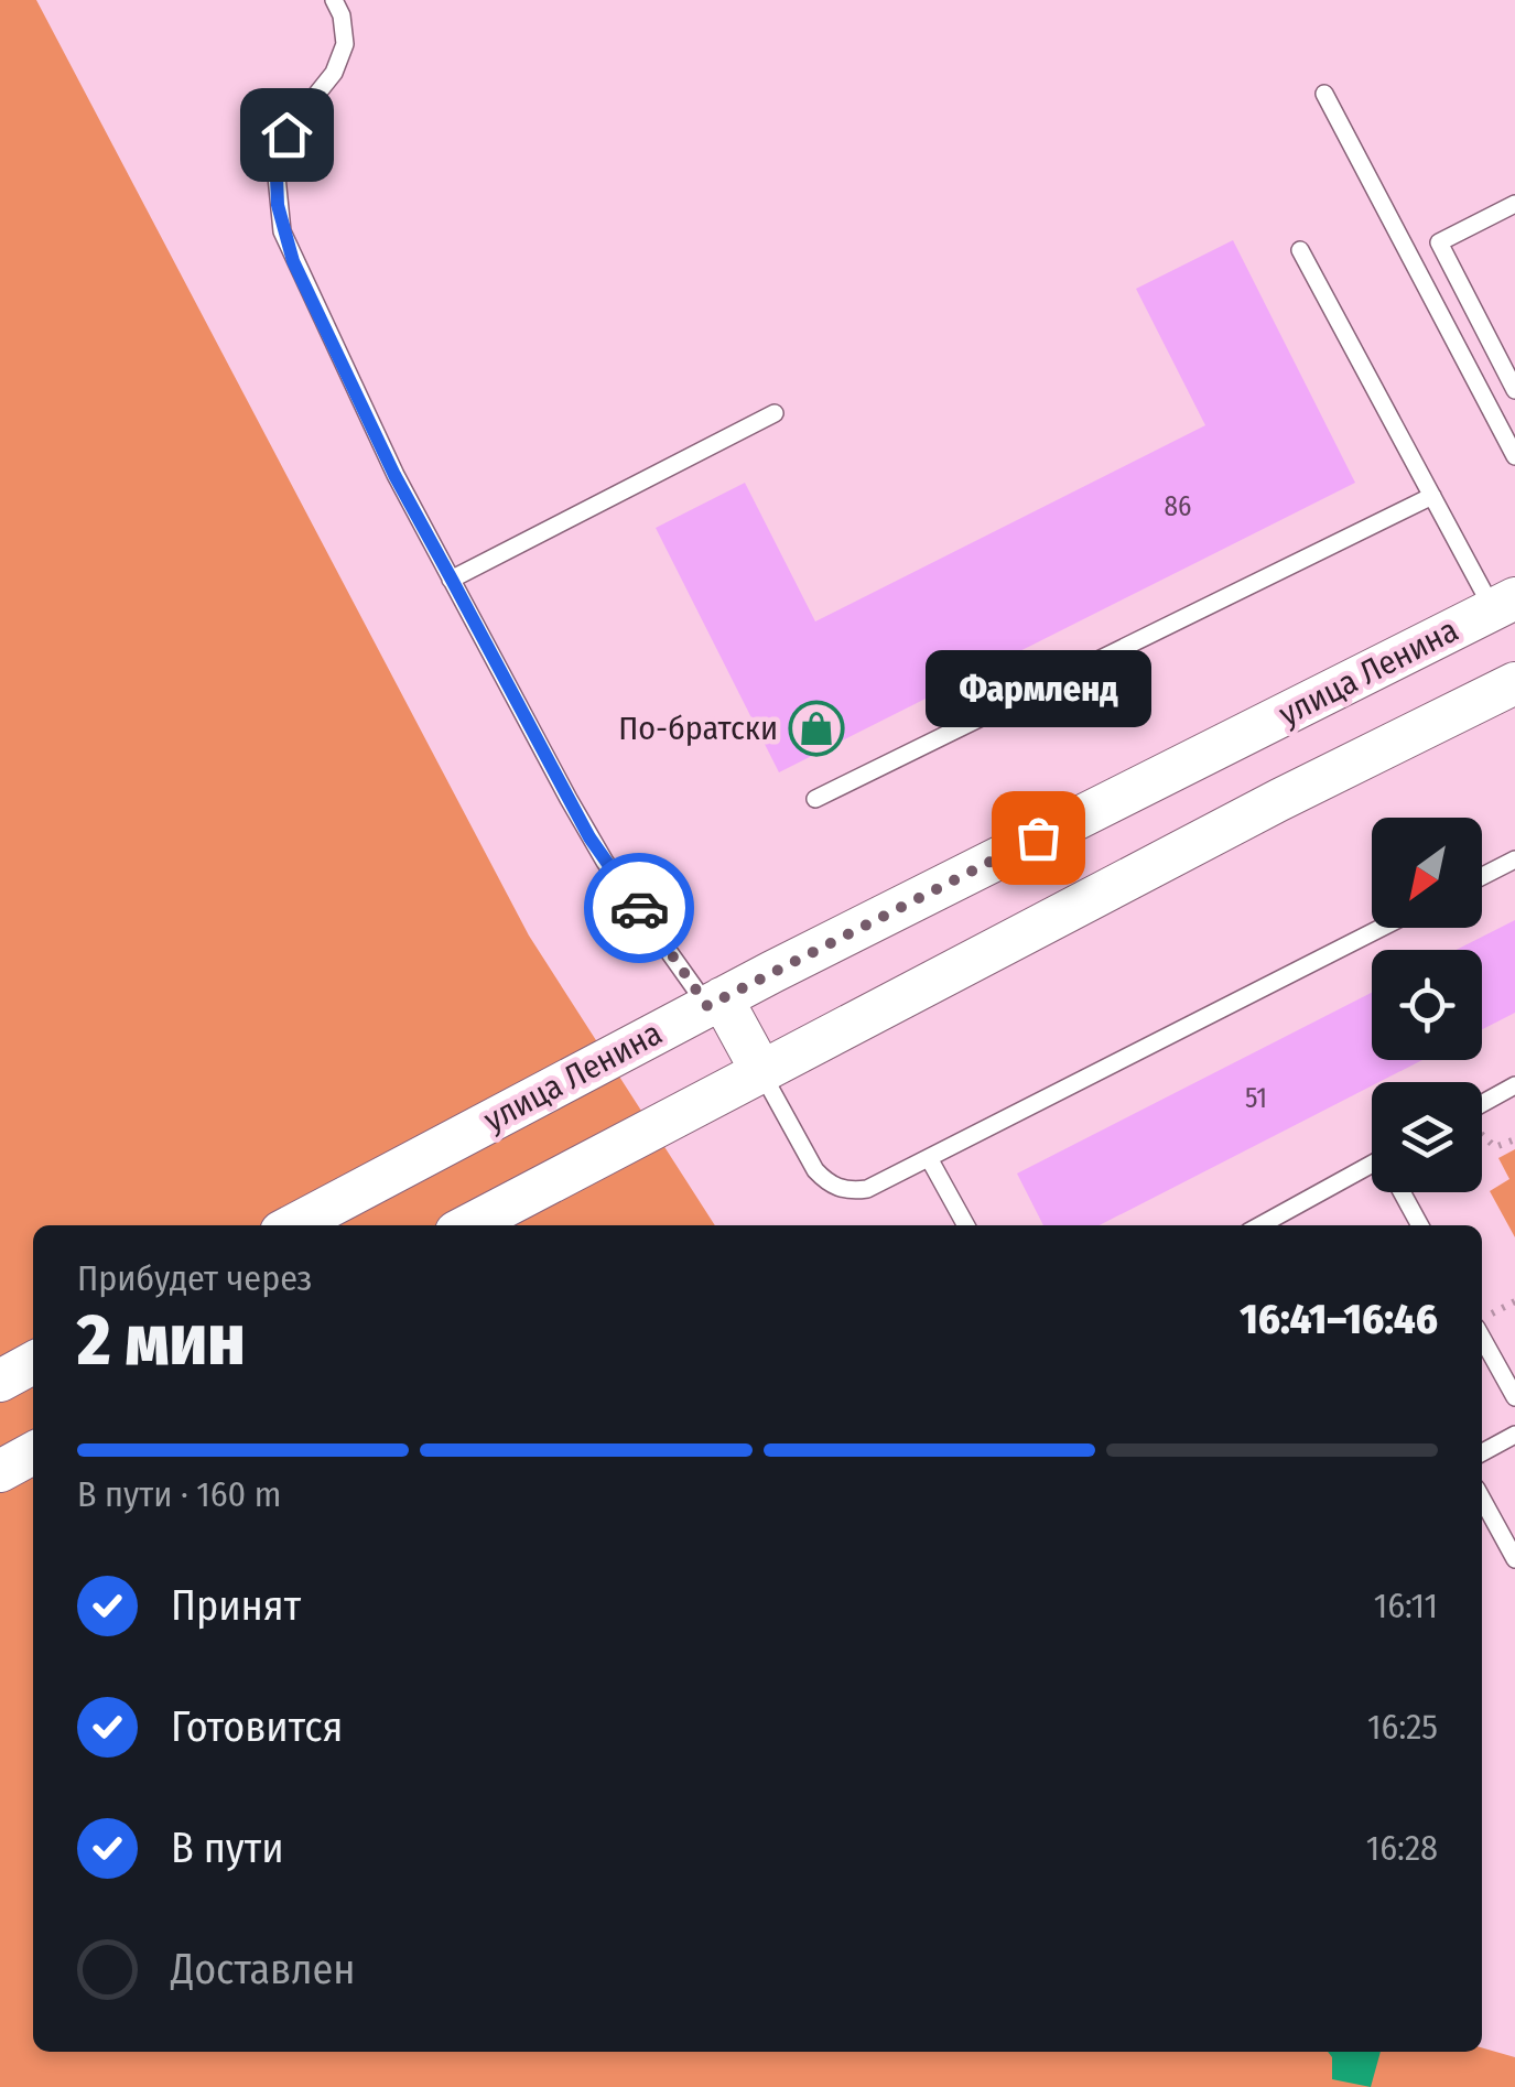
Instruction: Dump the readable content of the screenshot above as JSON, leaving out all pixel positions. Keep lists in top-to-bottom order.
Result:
{
  "streets": {
    "street": ["улица Ленина"]
  },
  "places": {
    "shop": ["По-братски"],
    "other": ["Фармленд"]
  },
  "house_numbers": ["86", "51"],
  "north": "bottom left",
  "page": {
    "bubble": "Фармленд",
    "heading": ["2 мин", "Прибудет через", "16:41–16:46"],
    "bar": "В пути · 160 m",
    "list": [
      ["Принят", "16:11"],
      ["Готовится", "16:25"],
      ["В пути", "16:28"],
      "Доставлен"
    ]
  }
}
